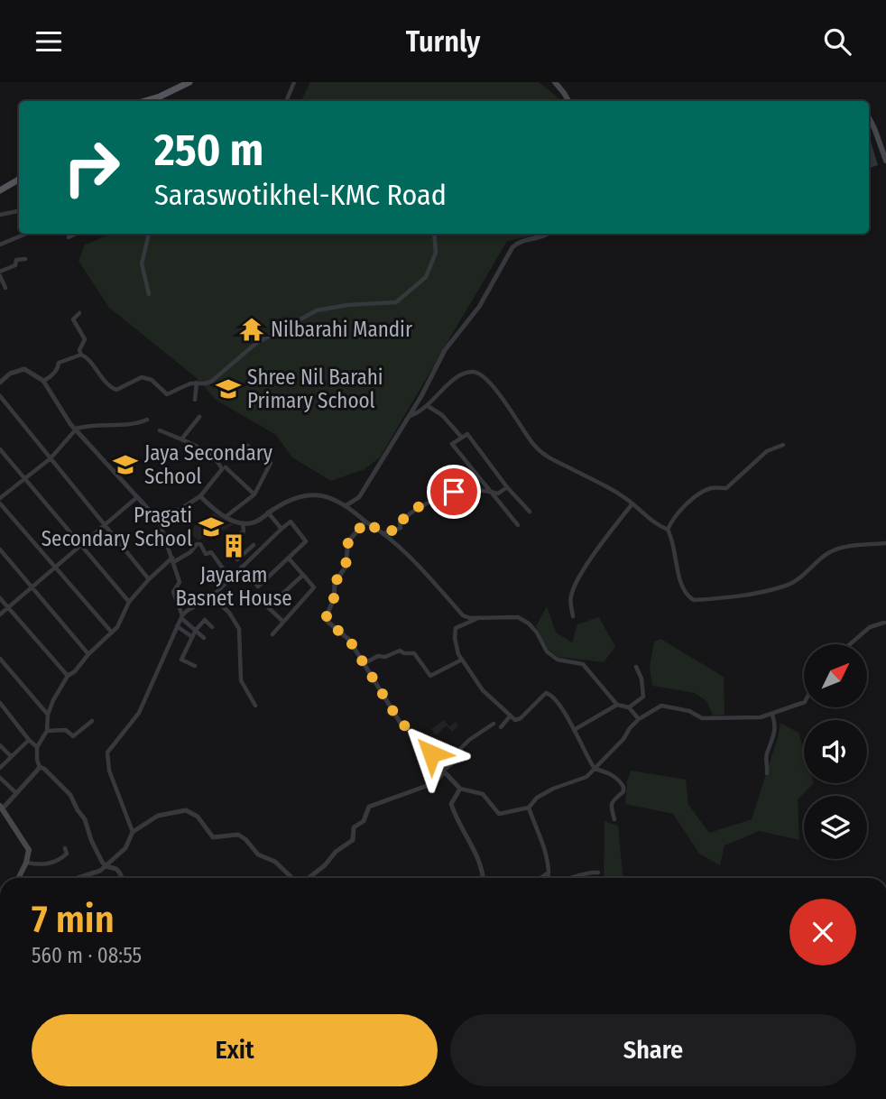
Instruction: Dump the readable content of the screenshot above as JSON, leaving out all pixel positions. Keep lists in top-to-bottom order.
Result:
{
  "places": {
    "temple": ["Nilbarahi Mandir"],
    "school or university": ["Shree Nil Barahi Primary School", "Jaya Secondary School", "Pragati Secondary School"],
    "building": ["Jayaram Basnet House"]
  },
  "north": "top right",
  "page": {
    "header": "Turnly",
    "turn": ["250 m", "Saraswotikhel-KMC Road"],
    "heading": ["7 min", "560 m · 08:55"],
    "buttons": ["Exit", "Share"]
  }
}
